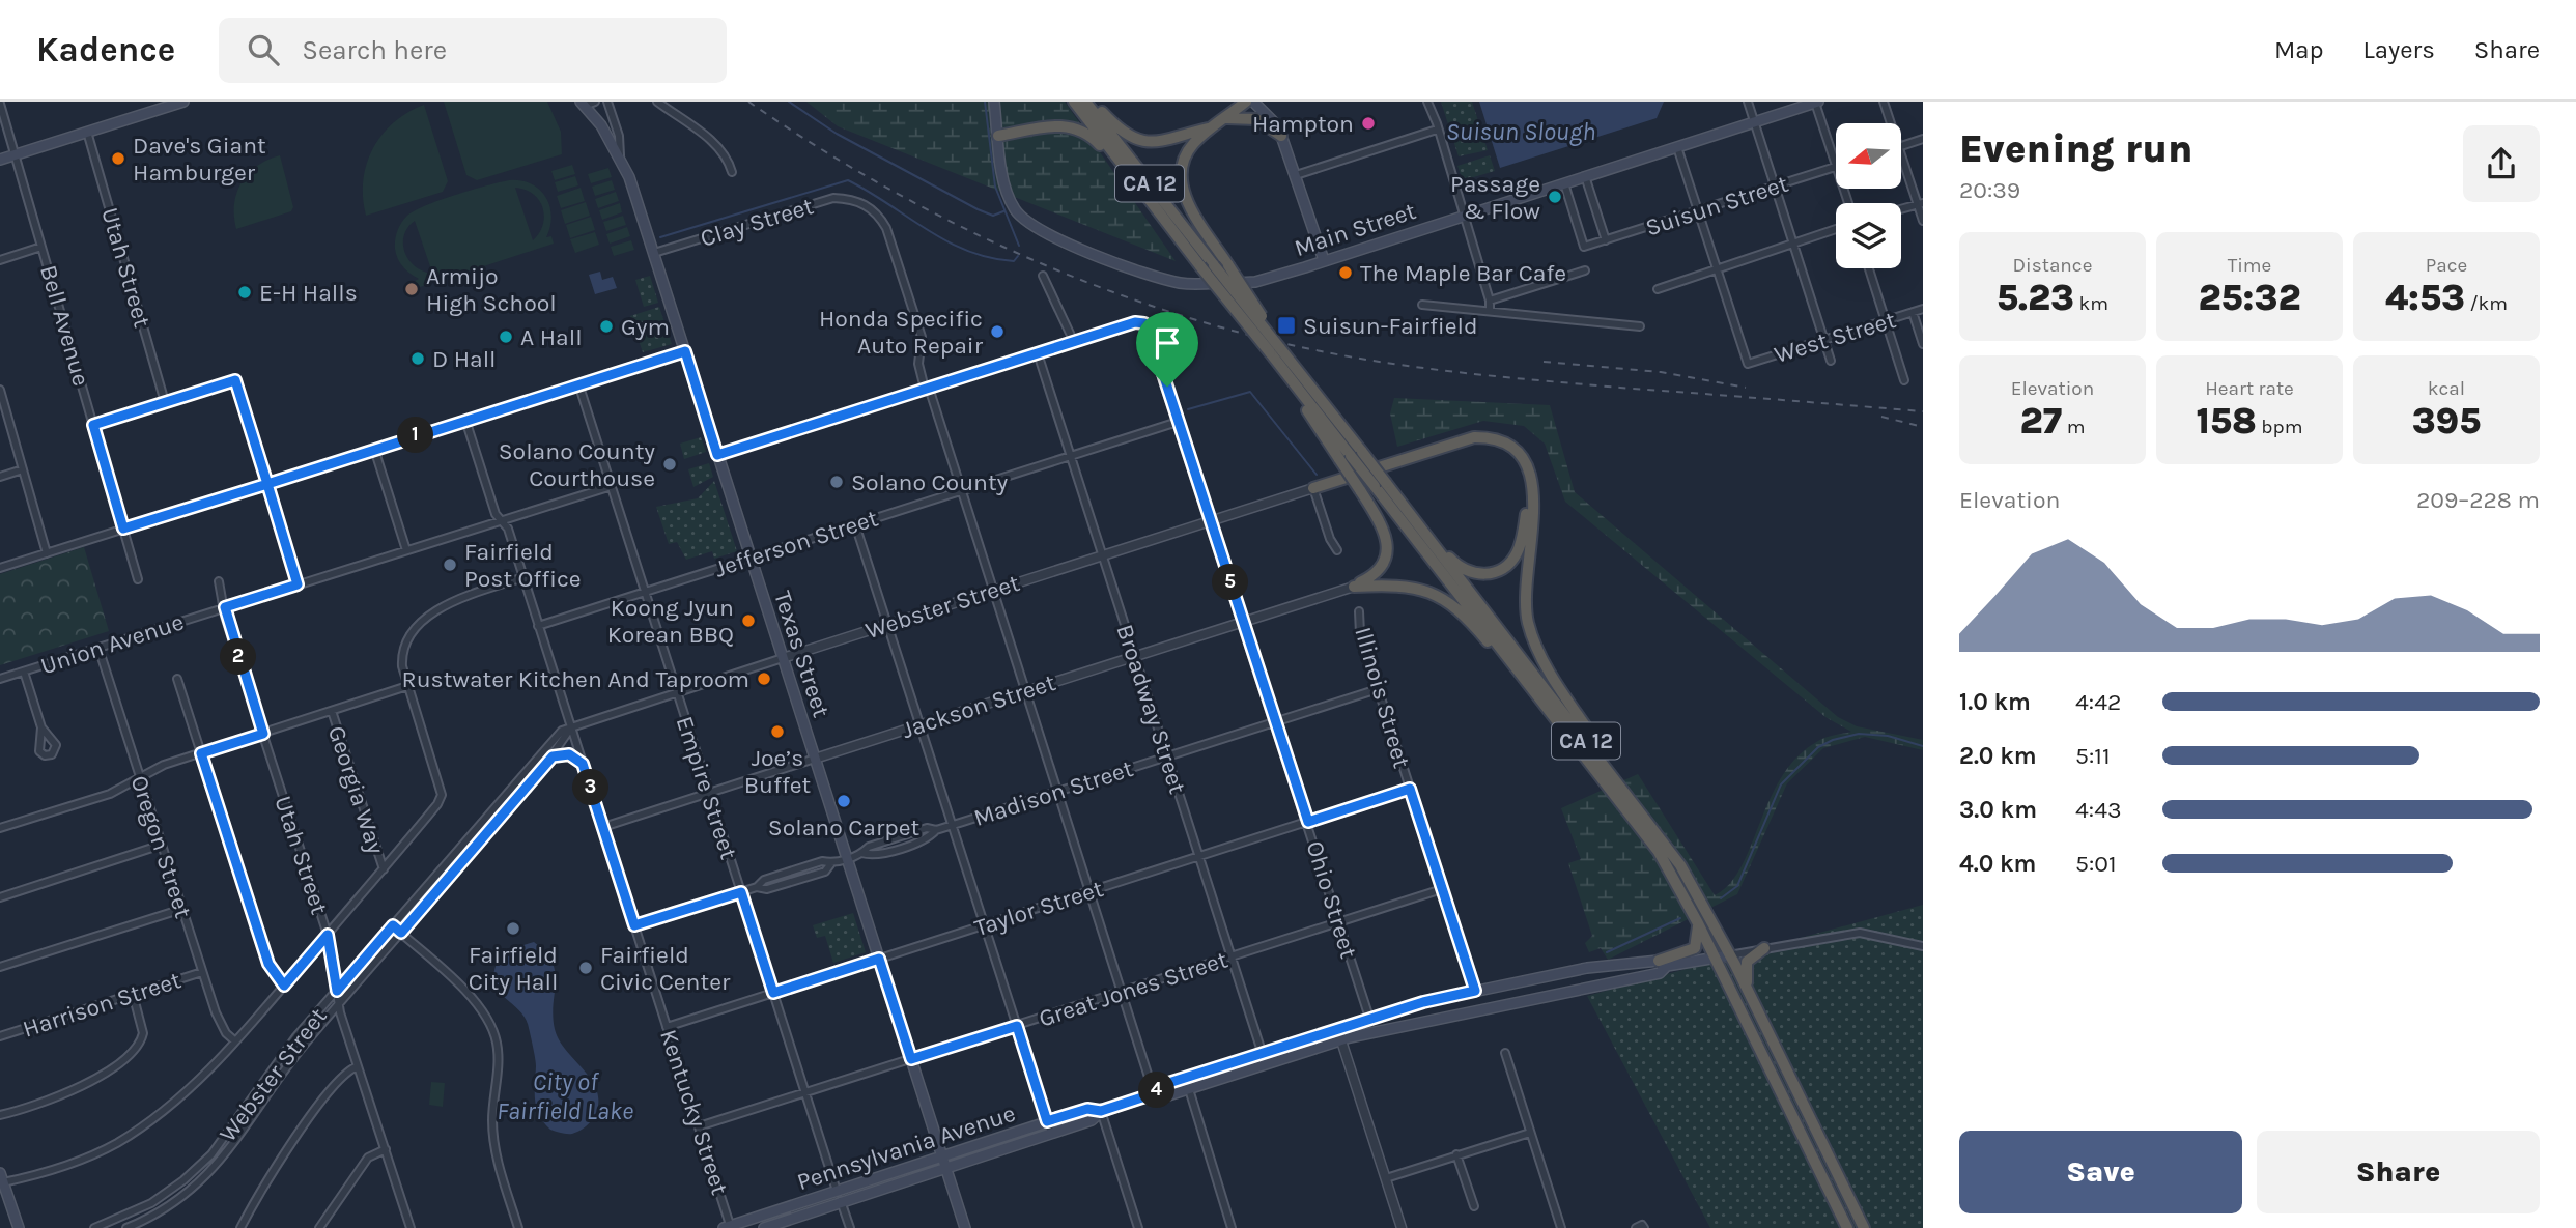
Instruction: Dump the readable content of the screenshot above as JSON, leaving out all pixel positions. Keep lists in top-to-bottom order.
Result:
{
  "streets": {
    "highway": ["CA 12"],
    "main road": ["Main Street", "Texas Street", "Pennsylvania Avenue"],
    "street": [
      "Suisun Street",
      "Clay Street",
      "Utah Street",
      "Bell Avenue",
      "West Street",
      "Jefferson Street",
      "Webster Street",
      "Union Avenue",
      "Illinois Street",
      "Jackson Street",
      "Broadway Street",
      "Empire Street",
      "Georgia Way",
      "Madison Street",
      "Oregon Street",
      "Ohio Street",
      "Taylor Street",
      "Great Jones Street",
      "Harrison Street",
      "Kentucky Street"
    ]
  },
  "crossings": [
    ["CA 12", "Pennsylvania Avenue"],
    ["Suisun Street", "Main Street"],
    ["Clay Street", "Texas Street"],
    ["Utah Street", "Webster Street"],
    ["Utah Street", "Union Avenue"],
    ["Jefferson Street", "Texas Street"],
    ["Jefferson Street", "Broadway Street"],
    ["Jefferson Street", "Empire Street"],
    ["Jefferson Street", "Ohio Street"],
    ["Jefferson Street", "Kentucky Street"],
    ["Webster Street", "Texas Street"],
    ["Webster Street", "Broadway Street"],
    ["Webster Street", "Empire Street"],
    ["Webster Street", "Ohio Street"],
    ["Webster Street", "Kentucky Street"],
    ["Union Avenue", "Empire Street"],
    ["Union Avenue", "Oregon Street"],
    ["Union Avenue", "Kentucky Street"],
    ["Texas Street", "Jackson Street"],
    ["Texas Street", "Madison Street"],
    ["Texas Street", "Taylor Street"],
    ["Texas Street", "Great Jones Street"],
    ["Texas Street", "Pennsylvania Avenue"],
    ["Illinois Street", "Madison Street"],
    ["Illinois Street", "Taylor Street"],
    ["Illinois Street", "Great Jones Street"],
    ["Illinois Street", "Pennsylvania Avenue"],
    ["Jackson Street", "Broadway Street"],
    ["Jackson Street", "Empire Street"],
    ["Jackson Street", "Ohio Street"],
    ["Jackson Street", "Kentucky Street"],
    ["Broadway Street", "Madison Street"],
    ["Broadway Street", "Taylor Street"],
    ["Broadway Street", "Great Jones Street"],
    ["Broadway Street", "Pennsylvania Avenue"],
    ["Empire Street", "Madison Street"],
    ["Empire Street", "Taylor Street"],
    ["Empire Street", "Great Jones Street"],
    ["Empire Street", "Pennsylvania Avenue"],
    ["Madison Street", "Ohio Street"],
    ["Madison Street", "Kentucky Street"],
    ["Oregon Street", "Harrison Street"],
    ["Ohio Street", "Taylor Street"],
    ["Ohio Street", "Great Jones Street"],
    ["Ohio Street", "Pennsylvania Avenue"],
    ["Taylor Street", "Kentucky Street"],
    ["Great Jones Street", "Kentucky Street"],
    ["Kentucky Street", "Pennsylvania Avenue"]
  ],
  "water": ["Suisun Slough", "City of Fairfield Lake"],
  "places": {
    "other": [
      "Hampton",
      "Dave's Giant Hamburger",
      "Passage & Flow",
      "The Maple Bar Cafe",
      "Armijo High School",
      "E-H Halls",
      "Gym",
      "Honda Specific Auto Repair",
      "A Hall",
      "D Hall",
      "Solano County Courthouse",
      "Solano County",
      "Fairfield Post Office",
      "Koong Jyun Korean BBQ",
      "Rustwater Kitchen And Taproom",
      "Joe’s Buffet",
      "Solano Carpet",
      "Fairfield City Hall",
      "Fairfield Civic Center"
    ],
    "transit": ["Suisun-Fairfield"]
  },
  "north": "left",
  "page": {
    "header": "Kadence",
    "search": "Search here",
    "nav": ["Map", "Layers", "Share"],
    "heading": ["Evening run", "20:39"],
    "stats": [
      ["Distance", "5.23 km"],
      ["Time", "25:32"],
      ["Pace", "4:53 /km"],
      ["Elevation", "27 m"],
      ["Heart rate", "158 bpm"],
      ["kcal", "395"]
    ],
    "pins": [
      "1",
      "5",
      "2",
      "3",
      "4"
    ],
    "chart": ["Elevation", "209–228 m"],
    "list": [
      {
        "name": "1.0 km",
        "note": "4:42"
      },
      {
        "name": "2.0 km",
        "note": "5:11"
      },
      {
        "name": "3.0 km",
        "note": "4:43"
      },
      {
        "name": "4.0 km",
        "note": "5:01"
      }
    ],
    "buttons": ["Save", "Share"]
  }
}
